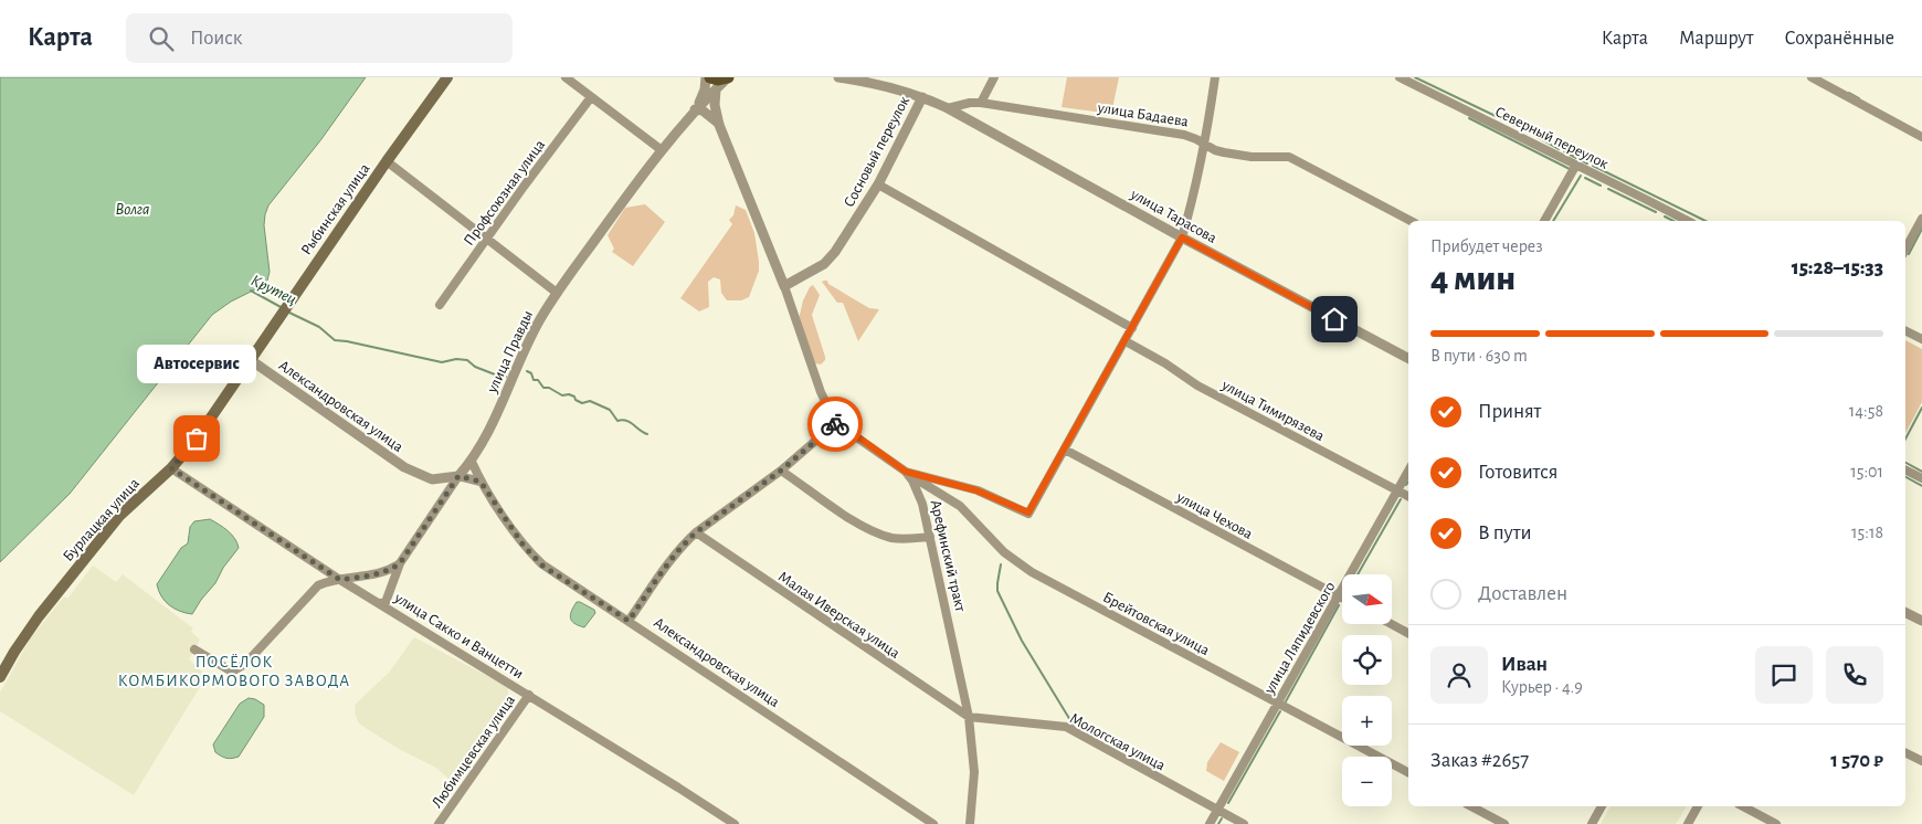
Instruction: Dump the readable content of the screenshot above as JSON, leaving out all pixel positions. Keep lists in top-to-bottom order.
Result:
{
  "streets": {
    "main road": ["Рыбинская улица", "Бурлацкая улица"],
    "street": [
      "улица Бадаева",
      "Северный переулок",
      "Сосновый переулок",
      "Профсоюзная улица",
      "улица Тарасова",
      "улица Правды",
      "Александровская улица",
      "улица Тимирязева",
      "улица Чехова",
      "Арефинский тракт",
      "Малая Иверская улица",
      "Брейтовская улица",
      "улица Сакко и Ванцетти",
      "улица Ляпидевского",
      "Мологская улица",
      "Любимцевская улица"
    ]
  },
  "crossings": [
    ["улица Бадаева", "улица Тарасова"],
    ["Сосновый переулок", "улица Тарасова"],
    ["Сосновый переулок", "Арефинский тракт"],
    ["Рыбинская улица", "Александровская улица"],
    ["Рыбинская улица", "Бурлацкая улица"],
    ["улица Правды", "Александровская улица"],
    ["улица Правды", "Арефинский тракт"],
    ["улица Правды", "улица Сакко и Ванцетти"],
    ["Александровская улица", "Бурлацкая улица"],
    ["улица Тимирязева", "улица Ляпидевского"],
    ["улица Чехова", "улица Ляпидевского"],
    ["Арефинский тракт", "Малая Иверская улица"],
    ["Арефинский тракт", "Брейтовская улица"],
    ["Арефинский тракт", "Мологская улица"],
    ["Малая Иверская улица", "Мологская улица"],
    ["Брейтовская улица", "улица Ляпидевского"],
    ["улица Сакко и Ванцетти", "Любимцевская улица"],
    ["улица Ляпидевского", "Мологская улица"]
  ],
  "districts": ["ПОСЁЛОК КОМБИКОРМОВОГО ЗАВОДА"],
  "water": ["Волга", "Крутец"],
  "places": ["Автосервис"],
  "north": "right",
  "page": {
    "header": "Карта",
    "search": "Поиск",
    "nav": ["Карта", "Маршрут", "Сохранённые"],
    "heading": ["4 мин", "Прибудет через", "15:28–15:33"],
    "panel": [
      "Иван",
      "Курьер · 4.9",
      "Заказ #2657",
      "1 570 ₽"
    ],
    "bar": "В пути · 630 m",
    "bubble": "Автосервис",
    "list": [
      ["Принят", "14:58"],
      ["Готовится", "15:01"],
      ["В пути", "15:18"],
      "Доставлен"
    ],
    "map_buttons": ["+", "−"]
  }
}
